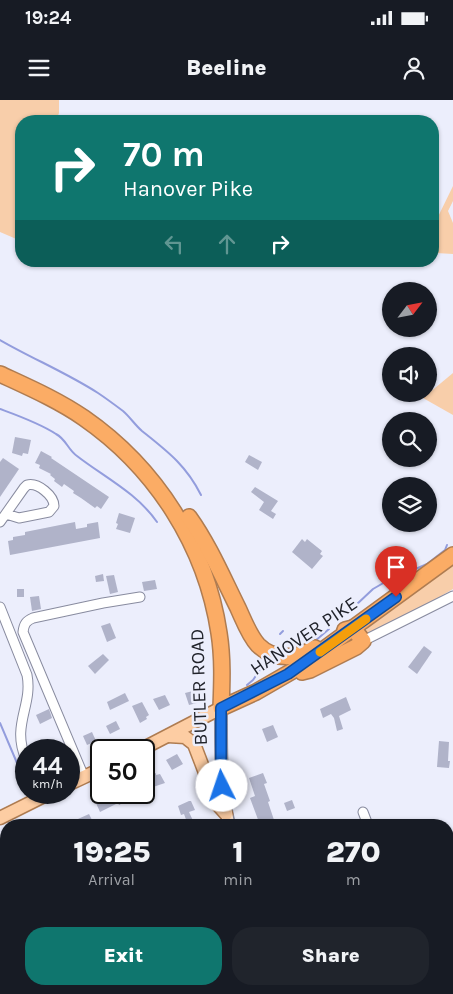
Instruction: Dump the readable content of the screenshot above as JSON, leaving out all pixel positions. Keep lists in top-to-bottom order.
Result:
{
  "streets": {
    "highway": ["HANOVER PIKE", "BUTLER ROAD"]
  },
  "crossings": [
    ["HANOVER PIKE", "BUTLER ROAD"]
  ],
  "north": "top right",
  "page": {
    "status": "19:24",
    "header": "Beeline",
    "turn": ["70 m", "Hanover Pike"],
    "speed": "44 km/h",
    "limit": "50",
    "eta": [
      "19:25",
      "Arrival",
      "1",
      "min",
      "270",
      "m"
    ],
    "buttons": ["Exit", "Share"]
  }
}
